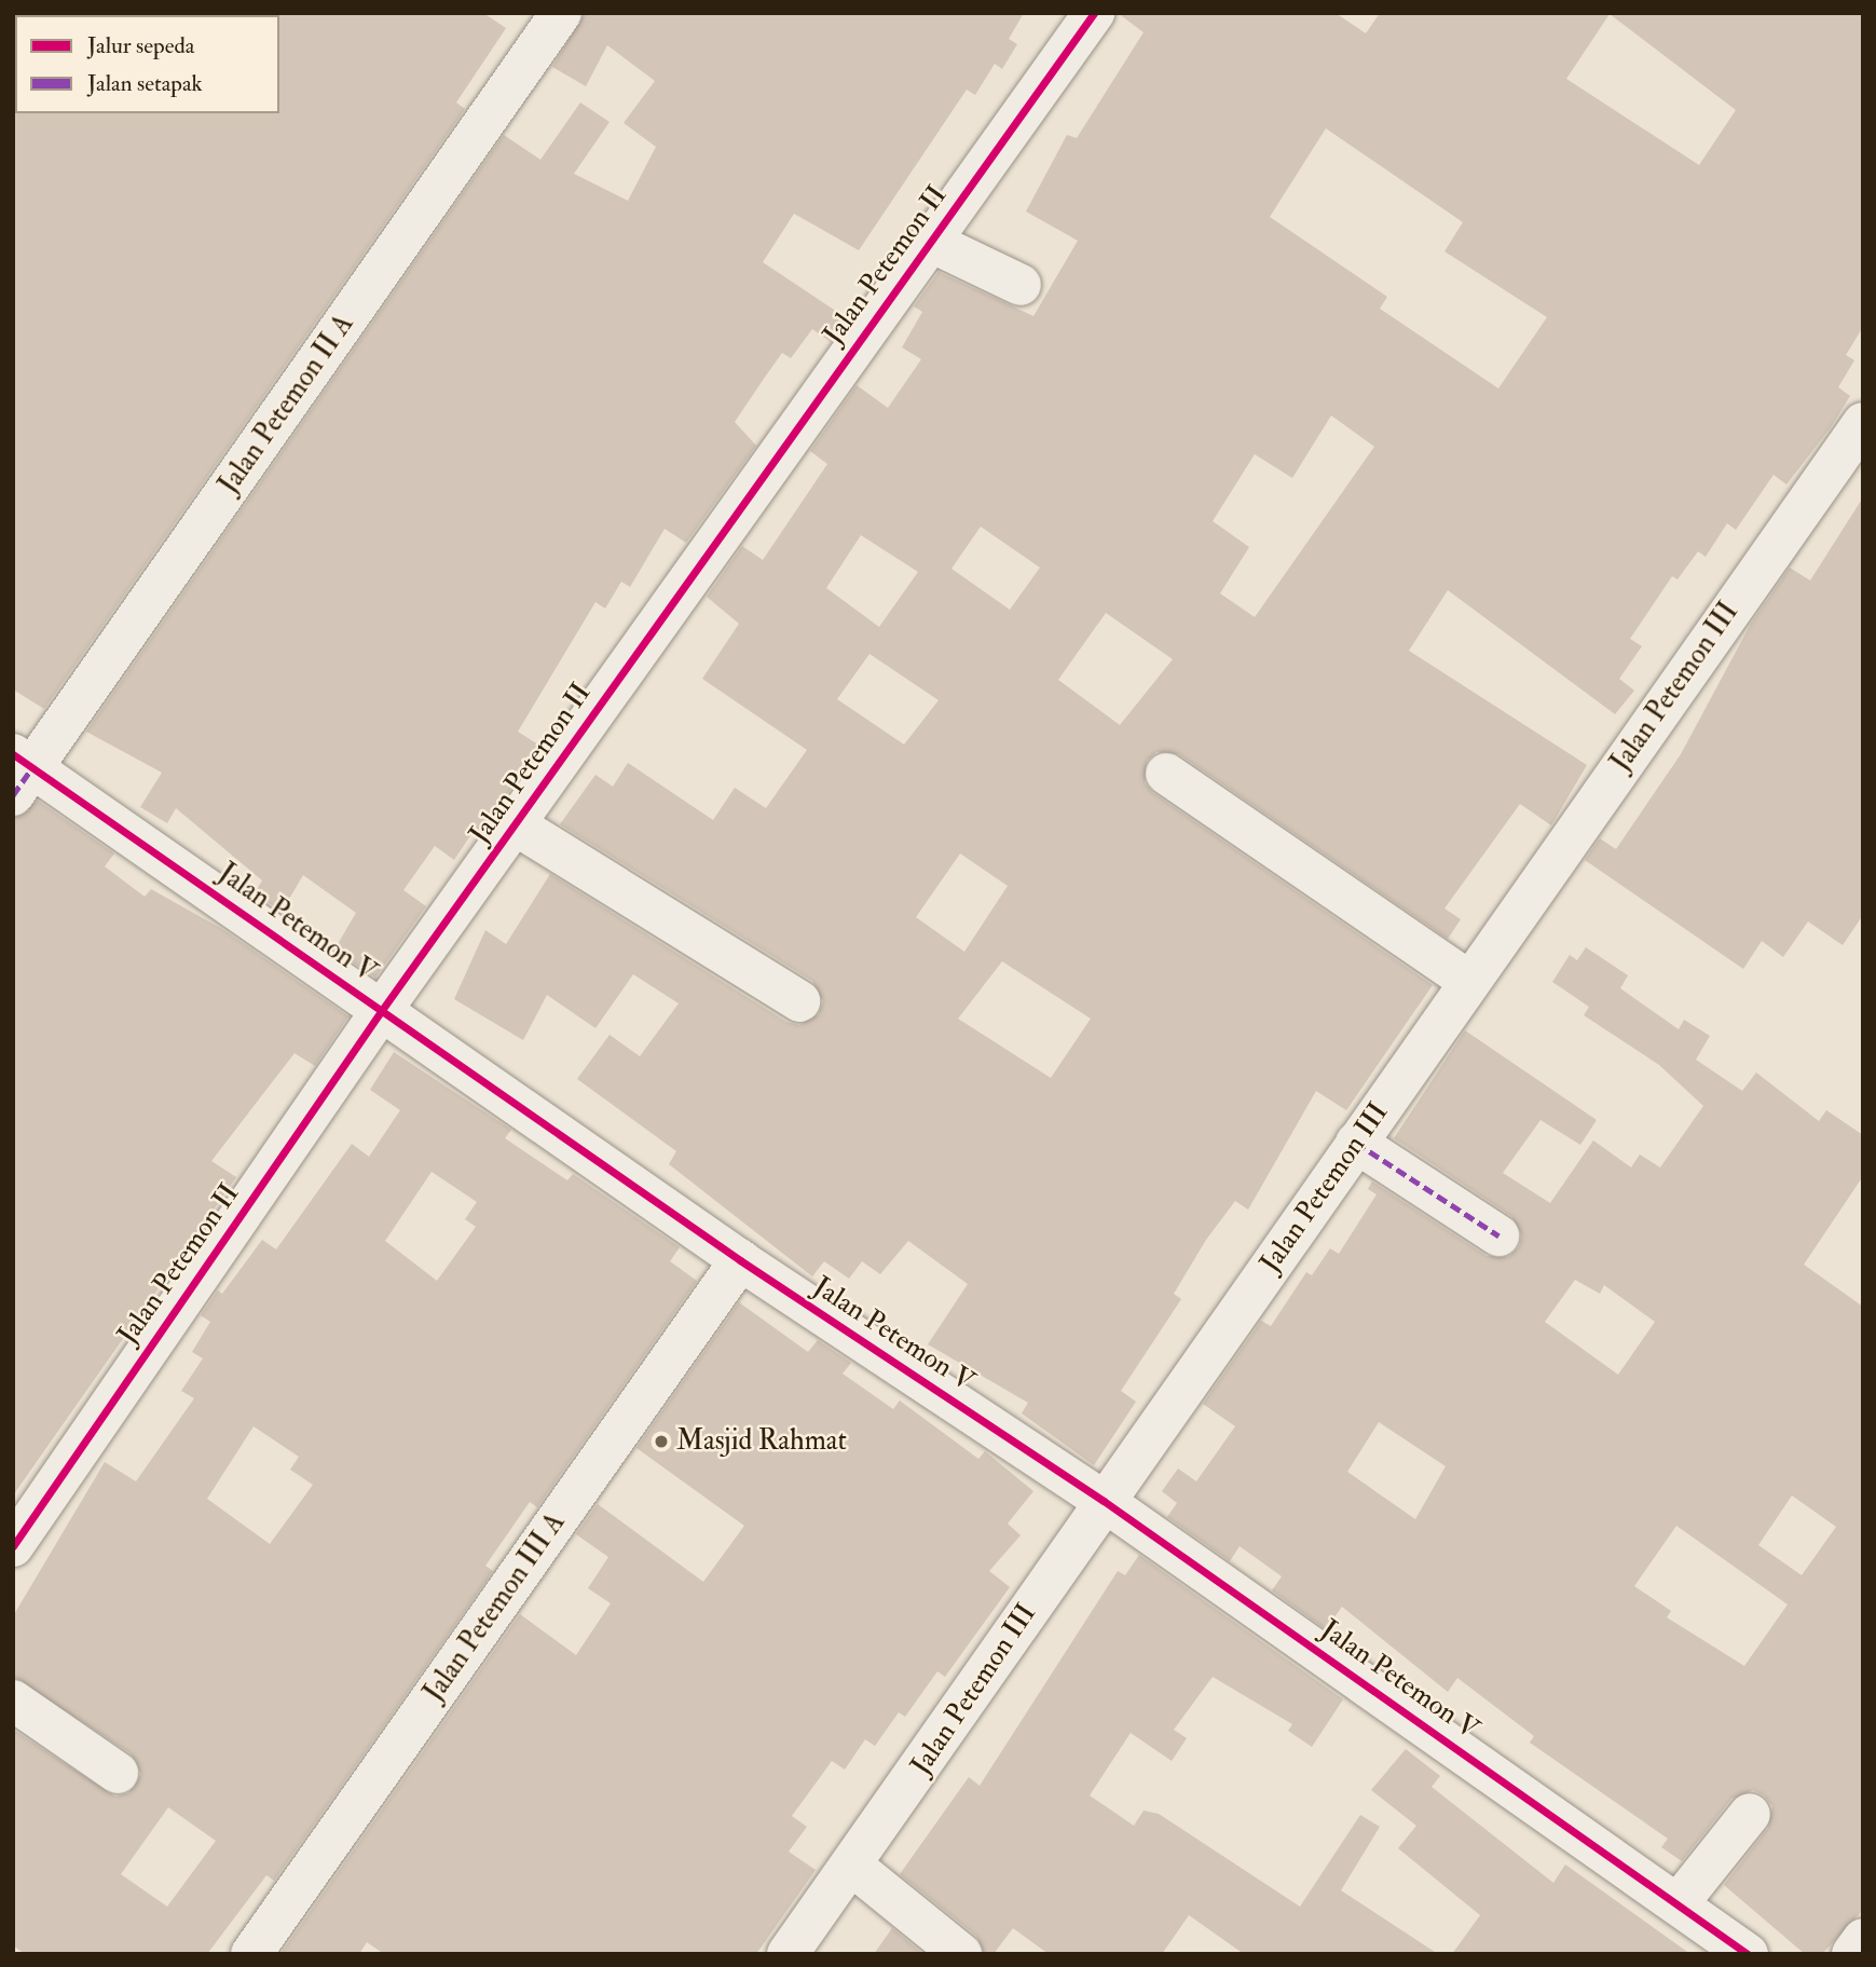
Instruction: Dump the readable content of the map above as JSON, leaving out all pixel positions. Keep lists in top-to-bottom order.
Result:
{
  "streets": {
    "street": [
      "Jalan Petemon II",
      "Jalan Petemon II A",
      "Jalan Petemon III",
      "Jalan Petemon V",
      "Jalan Petemon III A"
    ]
  },
  "crossings": [
    ["Jalan Petemon II", "Jalan Petemon V"],
    ["Jalan Petemon II A", "Jalan Petemon V"],
    ["Jalan Petemon III", "Jalan Petemon V"],
    ["Jalan Petemon V", "Jalan Petemon III A"]
  ],
  "places": ["Masjid Rahmat"],
  "legend": ["Jalur sepeda", "Jalan setapak"]
}
